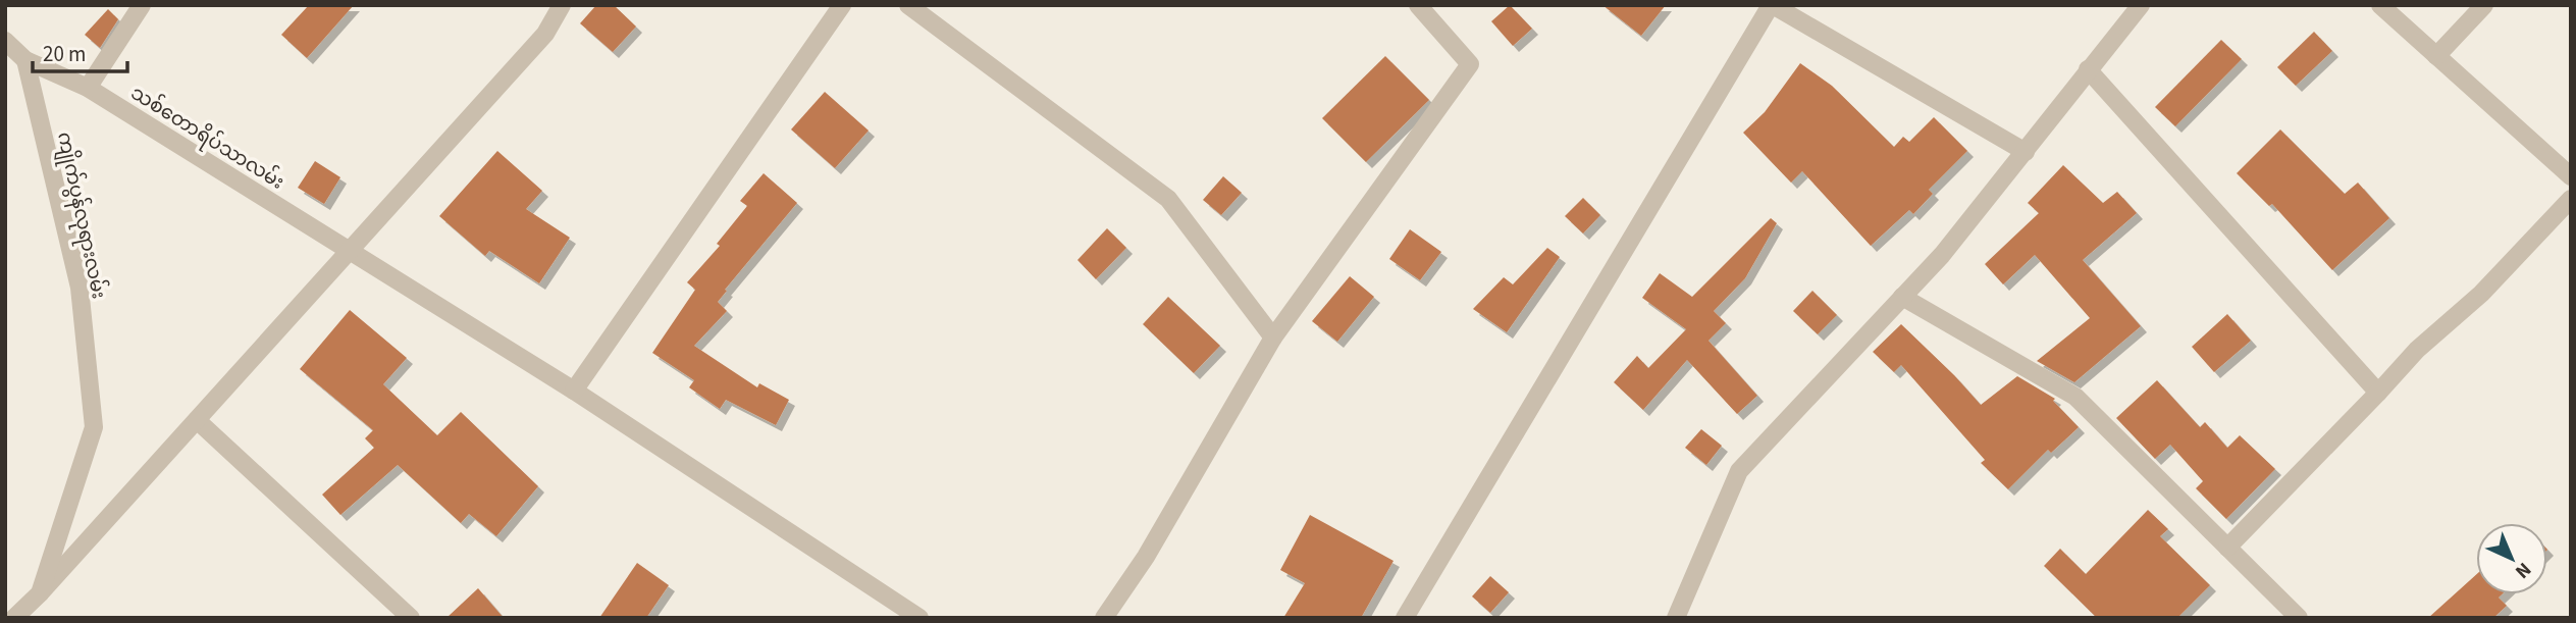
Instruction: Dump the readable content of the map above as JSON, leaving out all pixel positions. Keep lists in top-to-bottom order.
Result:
{
  "streets": {
    "street": ["သစ်တောရိပ်သာလမ်း", "ကျိုက်ပွန်လုရားလမ်း"]
  },
  "crossings": [
    ["သစ်တောရိပ်သာလမ်း", "ကျိုက်ပွန်လုရားလမ်း"]
  ],
  "scale_bar": "20 m",
  "north": "bottom right"
}
